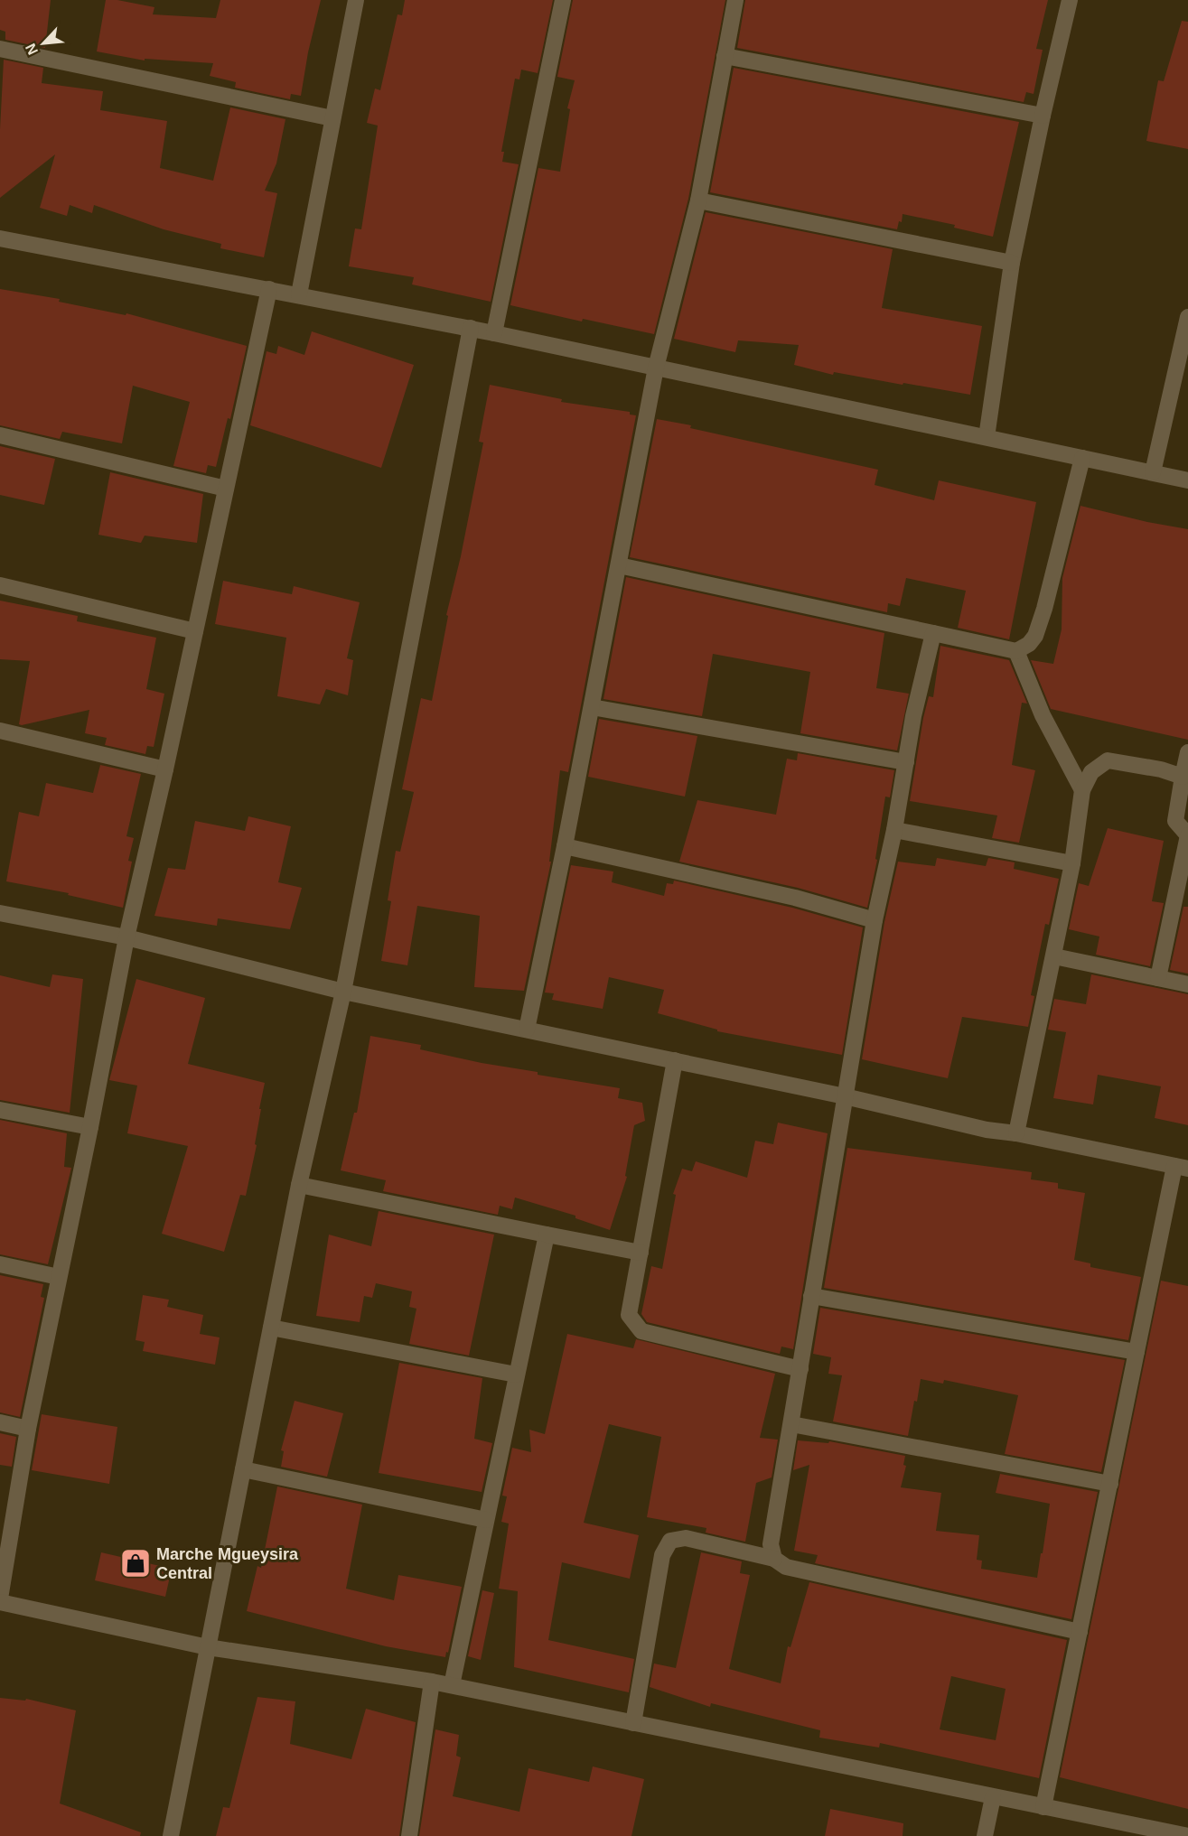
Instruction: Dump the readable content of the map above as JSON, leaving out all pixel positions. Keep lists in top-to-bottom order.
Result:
{
  "places": {
    "shop": ["Marche Mgueysira Central"]
  },
  "north": "bottom left"
}
